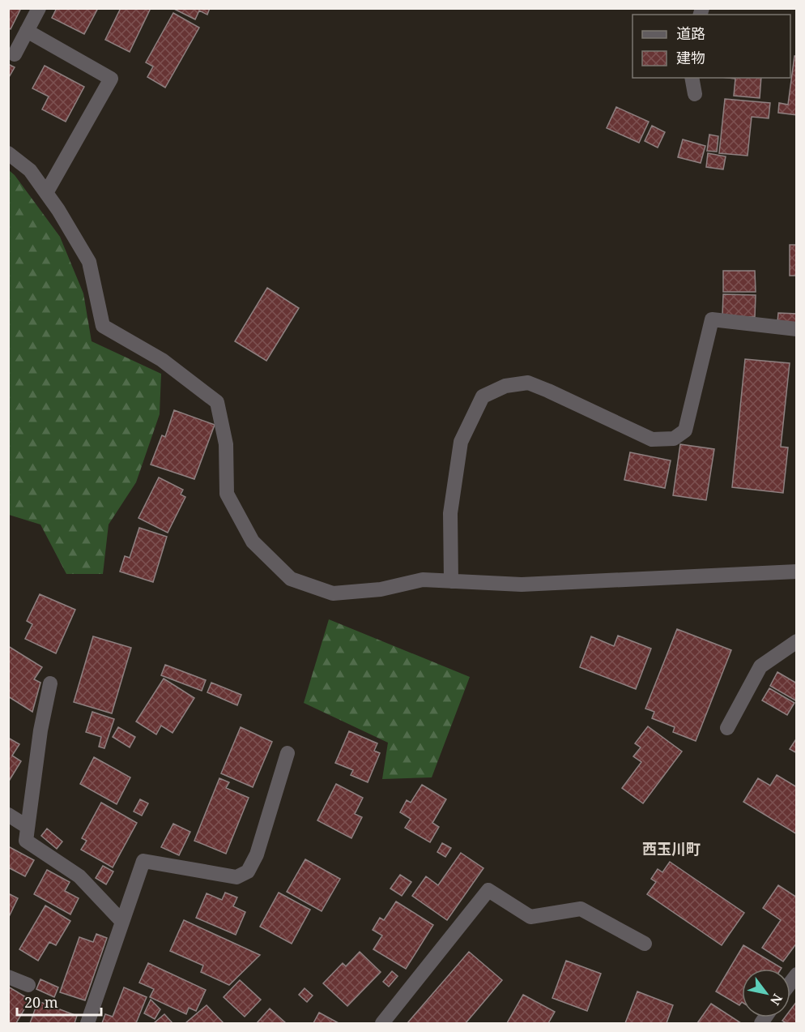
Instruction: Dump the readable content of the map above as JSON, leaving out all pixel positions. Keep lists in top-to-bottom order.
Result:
{
  "districts": ["西玉川町"],
  "legend": ["道路", "建物"],
  "scale_bar": "20 m",
  "north": "bottom right"
}
